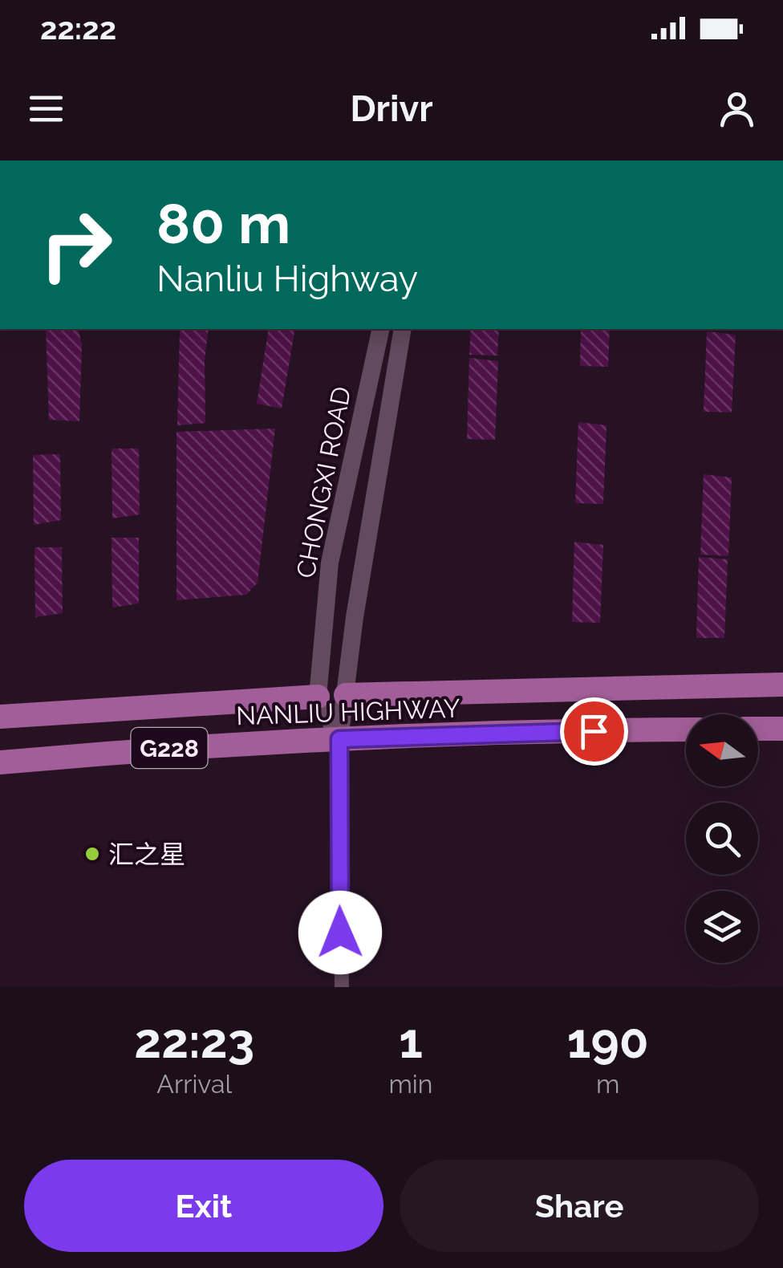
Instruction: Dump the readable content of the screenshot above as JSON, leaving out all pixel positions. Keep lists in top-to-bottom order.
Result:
{
  "streets": {
    "highway": ["NANLIU HIGHWAY", "G228"],
    "street": ["CHONGXI ROAD"]
  },
  "crossings": [
    ["CHONGXI ROAD", "NANLIU HIGHWAY"]
  ],
  "places": ["汇之星"],
  "north": "left",
  "page": {
    "status": "22:22",
    "header": "Drivr",
    "turn": ["80 m", "Nanliu Highway"],
    "eta": [
      "22:23",
      "Arrival",
      "1",
      "min",
      "190",
      "m"
    ],
    "buttons": ["Exit", "Share"]
  }
}
